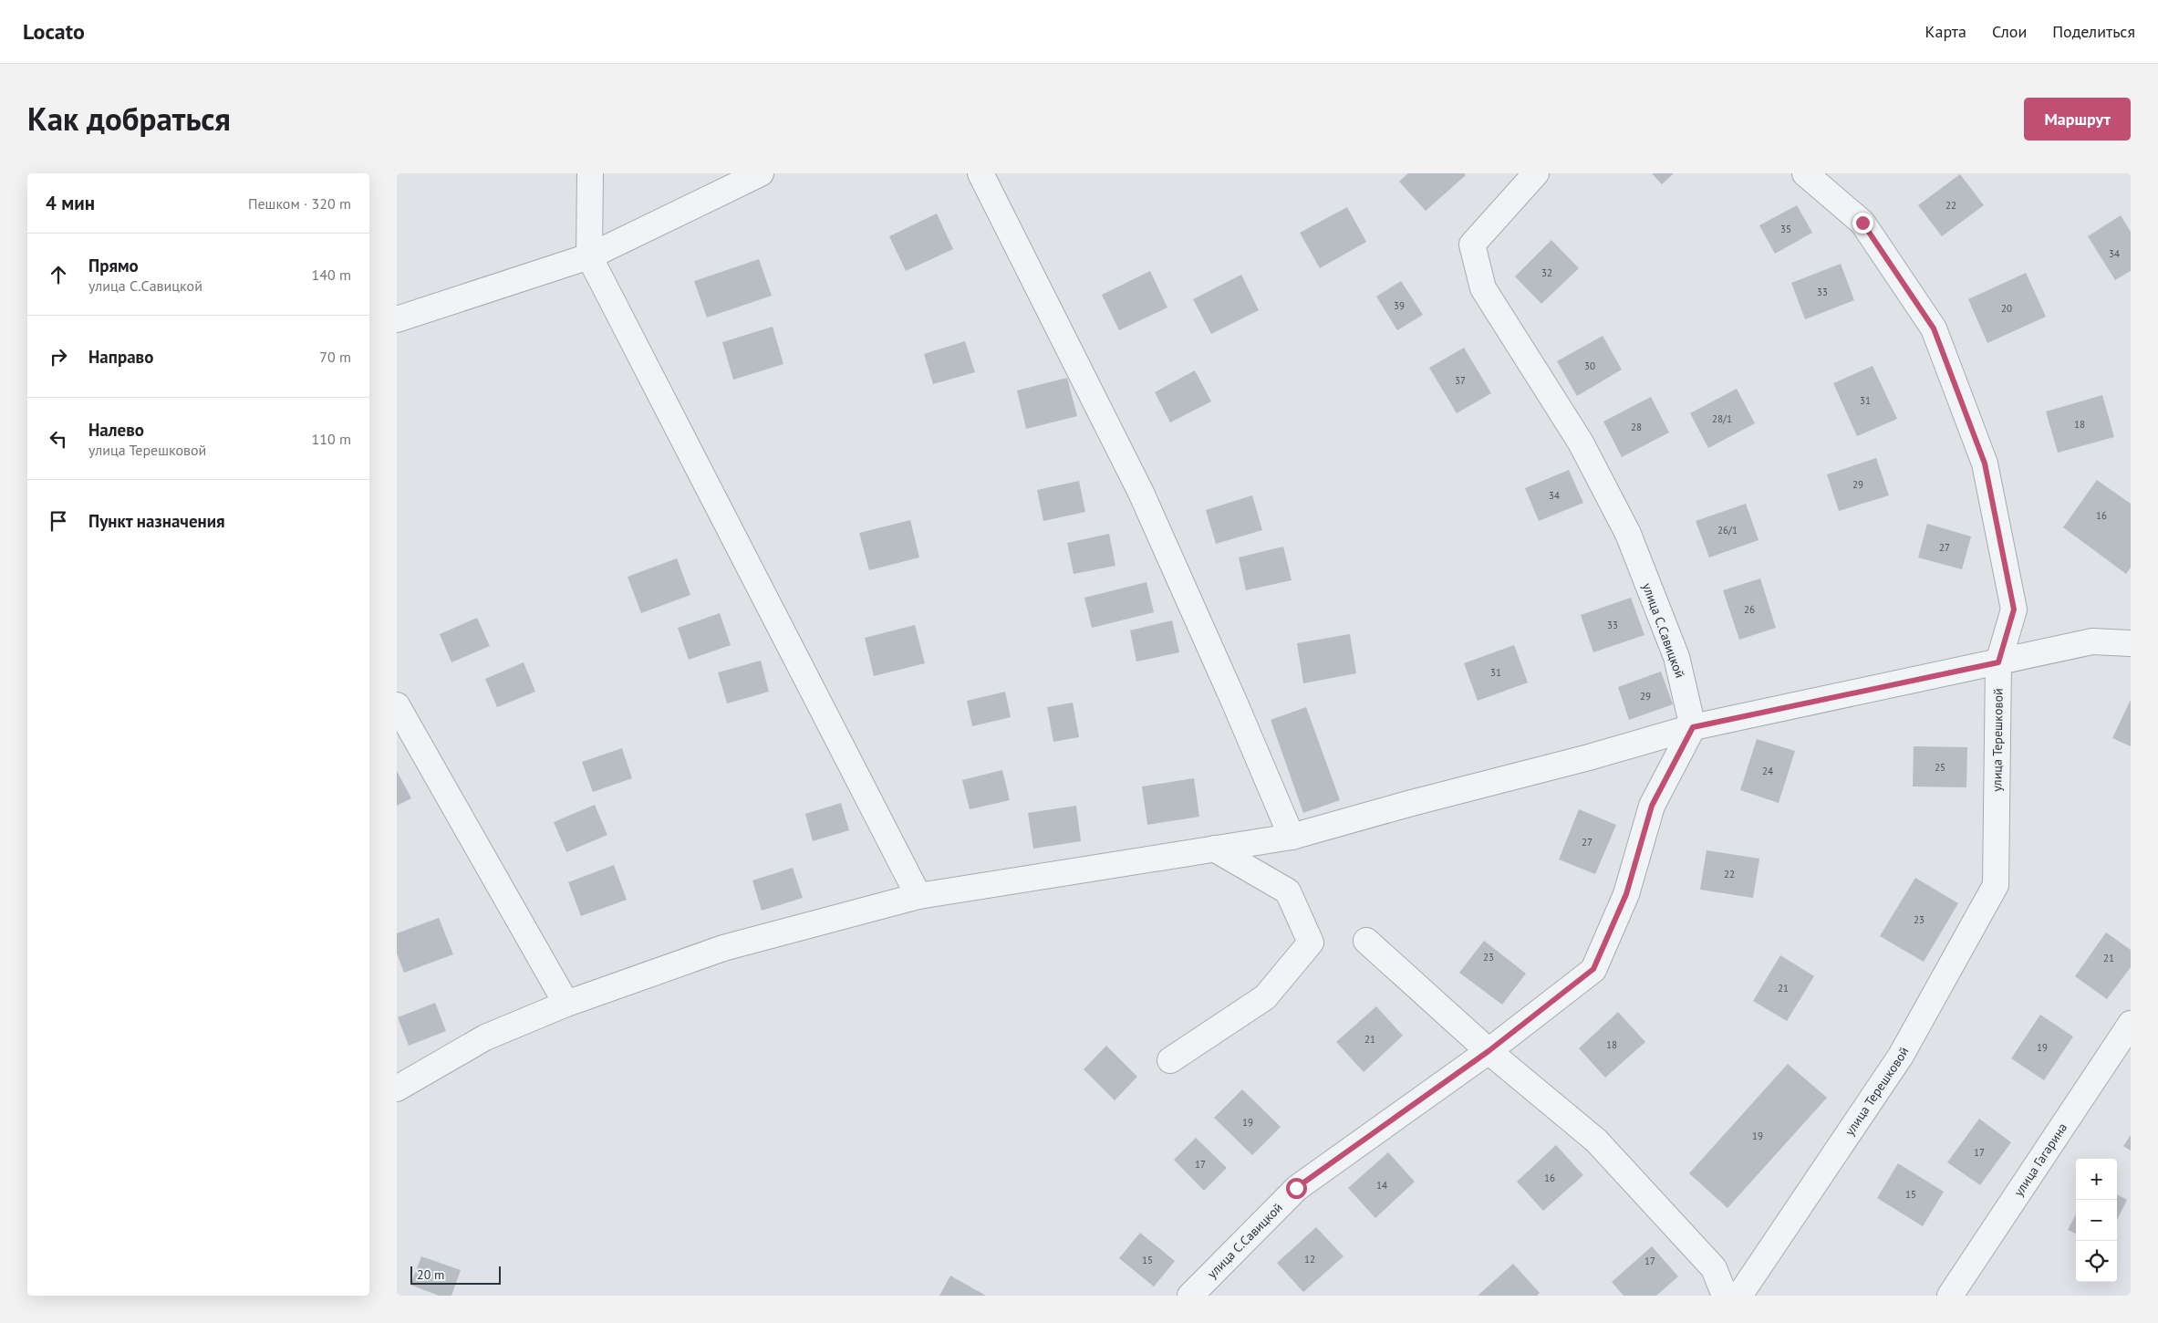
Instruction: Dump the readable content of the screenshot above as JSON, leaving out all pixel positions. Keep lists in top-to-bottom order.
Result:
{
  "streets": {
    "street": ["улица С.Савицкой", "улица Терешковой", "улица Гагарина"]
  },
  "house_numbers": [
    "22",
    "35",
    "34",
    "32",
    "33",
    "39",
    "20",
    "30",
    "37",
    "31",
    "28/1",
    "18",
    "28",
    "29",
    "34",
    "16",
    "26/1",
    "27",
    "26",
    "33",
    "31",
    "29",
    "25",
    "24",
    "27",
    "22",
    "23",
    "23",
    "21",
    "21",
    "21",
    "18",
    "19",
    "19",
    "19",
    "17",
    "17",
    "16",
    "14",
    "15",
    "12",
    "15",
    "17"
  ],
  "scale_bar": "20 m",
  "page": {
    "header": "Locato",
    "nav": ["Карта", "Слои", "Поделиться"],
    "title": "Как добраться",
    "buttons": "Маршрут",
    "heading": ["4 мин", "Пешком · 320 m"],
    "list": [
      ["Прямо", "улица С.Савицкой", "140 m"],
      ["Направо", "70 m"],
      ["Налево", "улица Терешковой", "110 m"],
      "Пункт назначения"
    ],
    "map_buttons": ["+", "−"],
    "scale": "20 m"
  }
}
